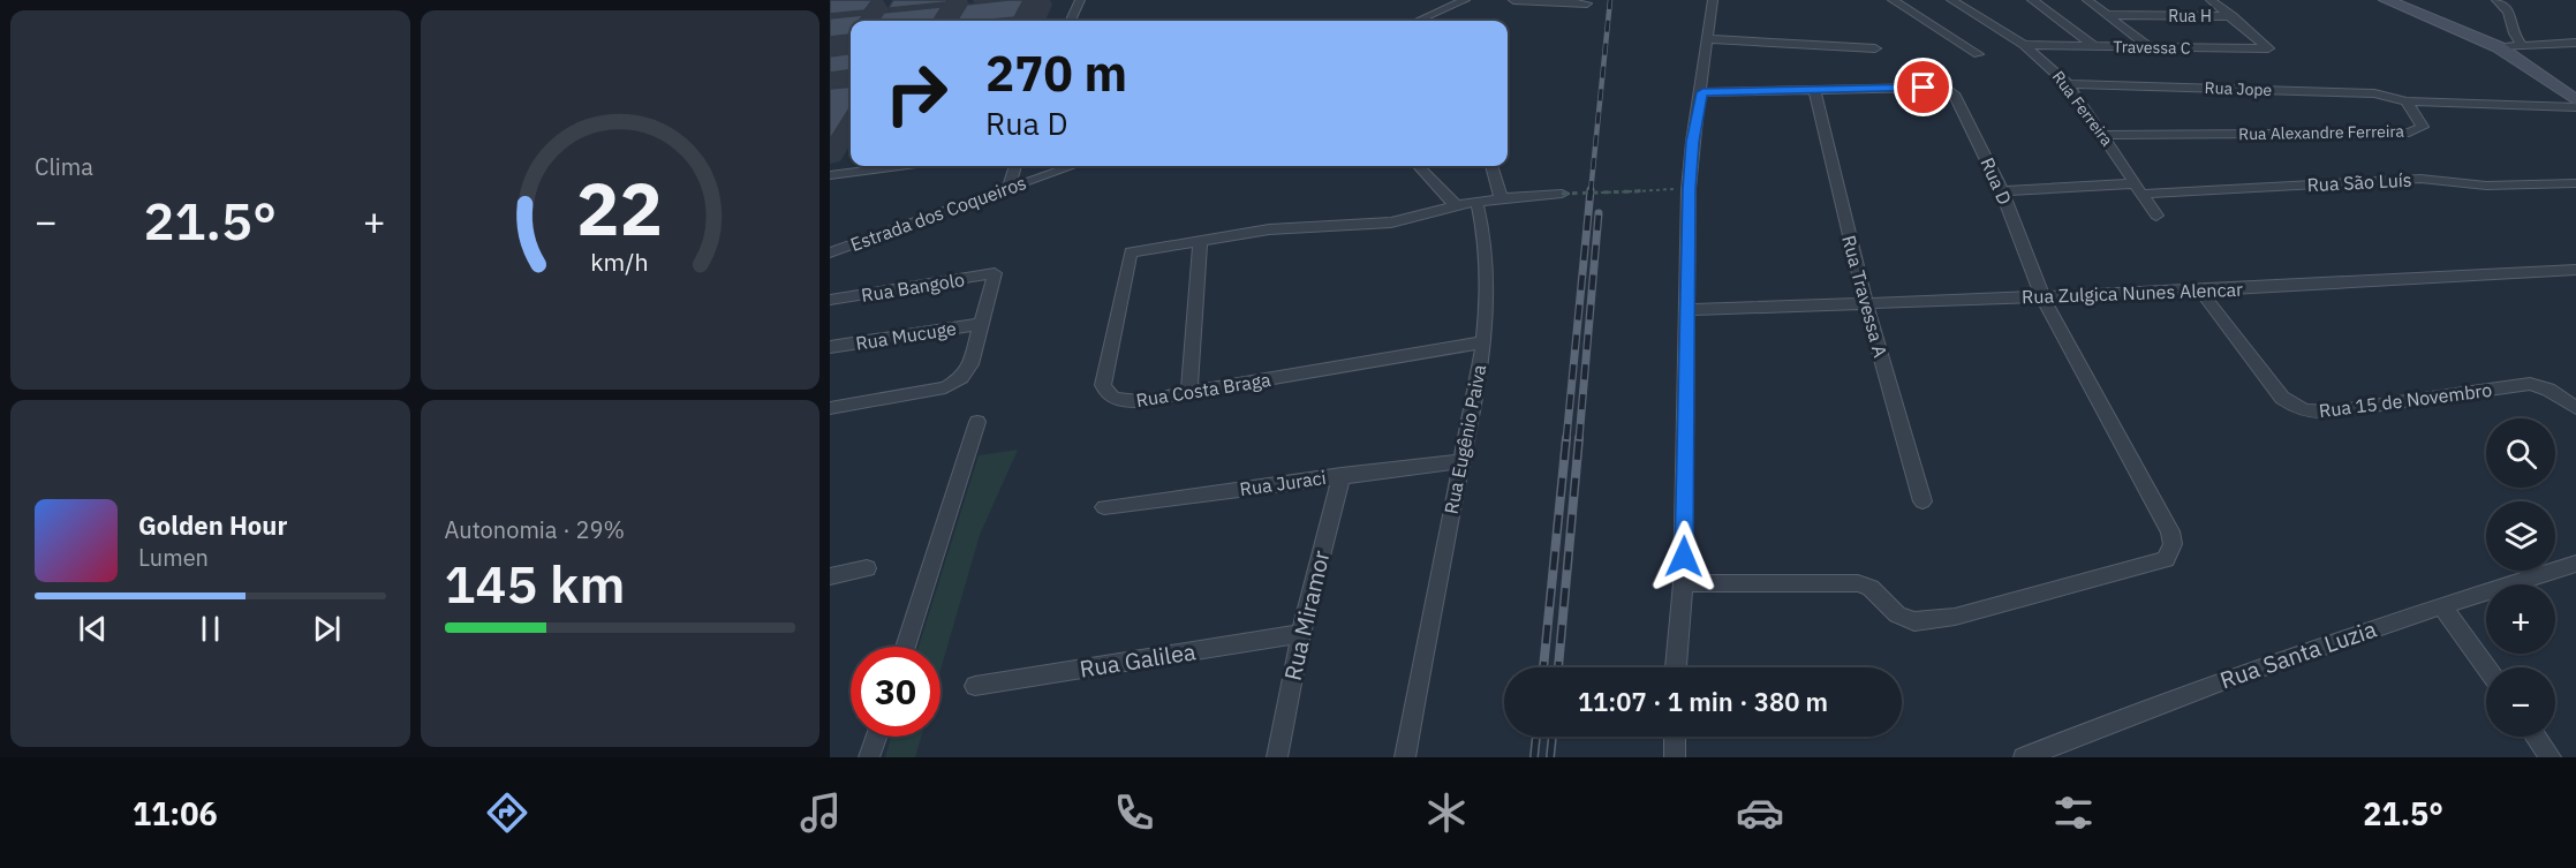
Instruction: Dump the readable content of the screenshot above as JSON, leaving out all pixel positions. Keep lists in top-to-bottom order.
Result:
{
  "streets": {
    "street": [
      "Rua H",
      "Travessa C",
      "Rua Jope",
      "Rua Ferreira",
      "Rua Alexandre Ferreira",
      "Rua D",
      "Rua São Luís",
      "Estrada dos Coqueiros",
      "Rua Bangolo",
      "Rua Zulgica Nunes Alencar",
      "Rua Travessa A",
      "Rua Mucuge",
      "Rua Costa Braga",
      "Rua 15 de Novembro",
      "Rua Eugênio Paiva",
      "Rua Juraci",
      "Rua Miramor",
      "Rua Santa Luzia",
      "Rua Galilea"
    ]
  },
  "crossings": [
    ["Rua H", "Travessa C"],
    ["Travessa C", "Rua Ferreira"],
    ["Rua Jope", "Rua Ferreira"],
    ["Rua Jope", "Rua Alexandre Ferreira"],
    ["Rua Ferreira", "Rua Alexandre Ferreira"],
    ["Rua Ferreira", "Rua São Luís"],
    ["Rua D", "Rua São Luís"],
    ["Rua D", "Rua Zulgica Nunes Alencar"],
    ["Rua D", "Rua Travessa A"],
    ["Rua Bangolo", "Rua Mucuge"],
    ["Rua Zulgica Nunes Alencar", "Rua Travessa A"],
    ["Rua Zulgica Nunes Alencar", "Rua 15 de Novembro"],
    ["Rua Costa Braga", "Rua Eugênio Paiva"],
    ["Rua Eugênio Paiva", "Rua Juraci"],
    ["Rua Juraci", "Rua Miramor"],
    ["Rua Miramor", "Rua Galilea"]
  ],
  "page": {
    "tile": [
      "Clima",
      ["Autonomia · 29%", "145 km"]
    ],
    "turn": ["270 m", "Rua D"],
    "heat": ["−", "21.5°", "+"],
    "map_buttons": ["+", "−"],
    "song": ["Golden Hour", "Lumen"],
    "limit": "30",
    "trip": "11:07 · 1 min · 380 m",
    "tabs": ["11:06", "21.5°"],
    "gauge": ["22", "km/h"]
  }
}
